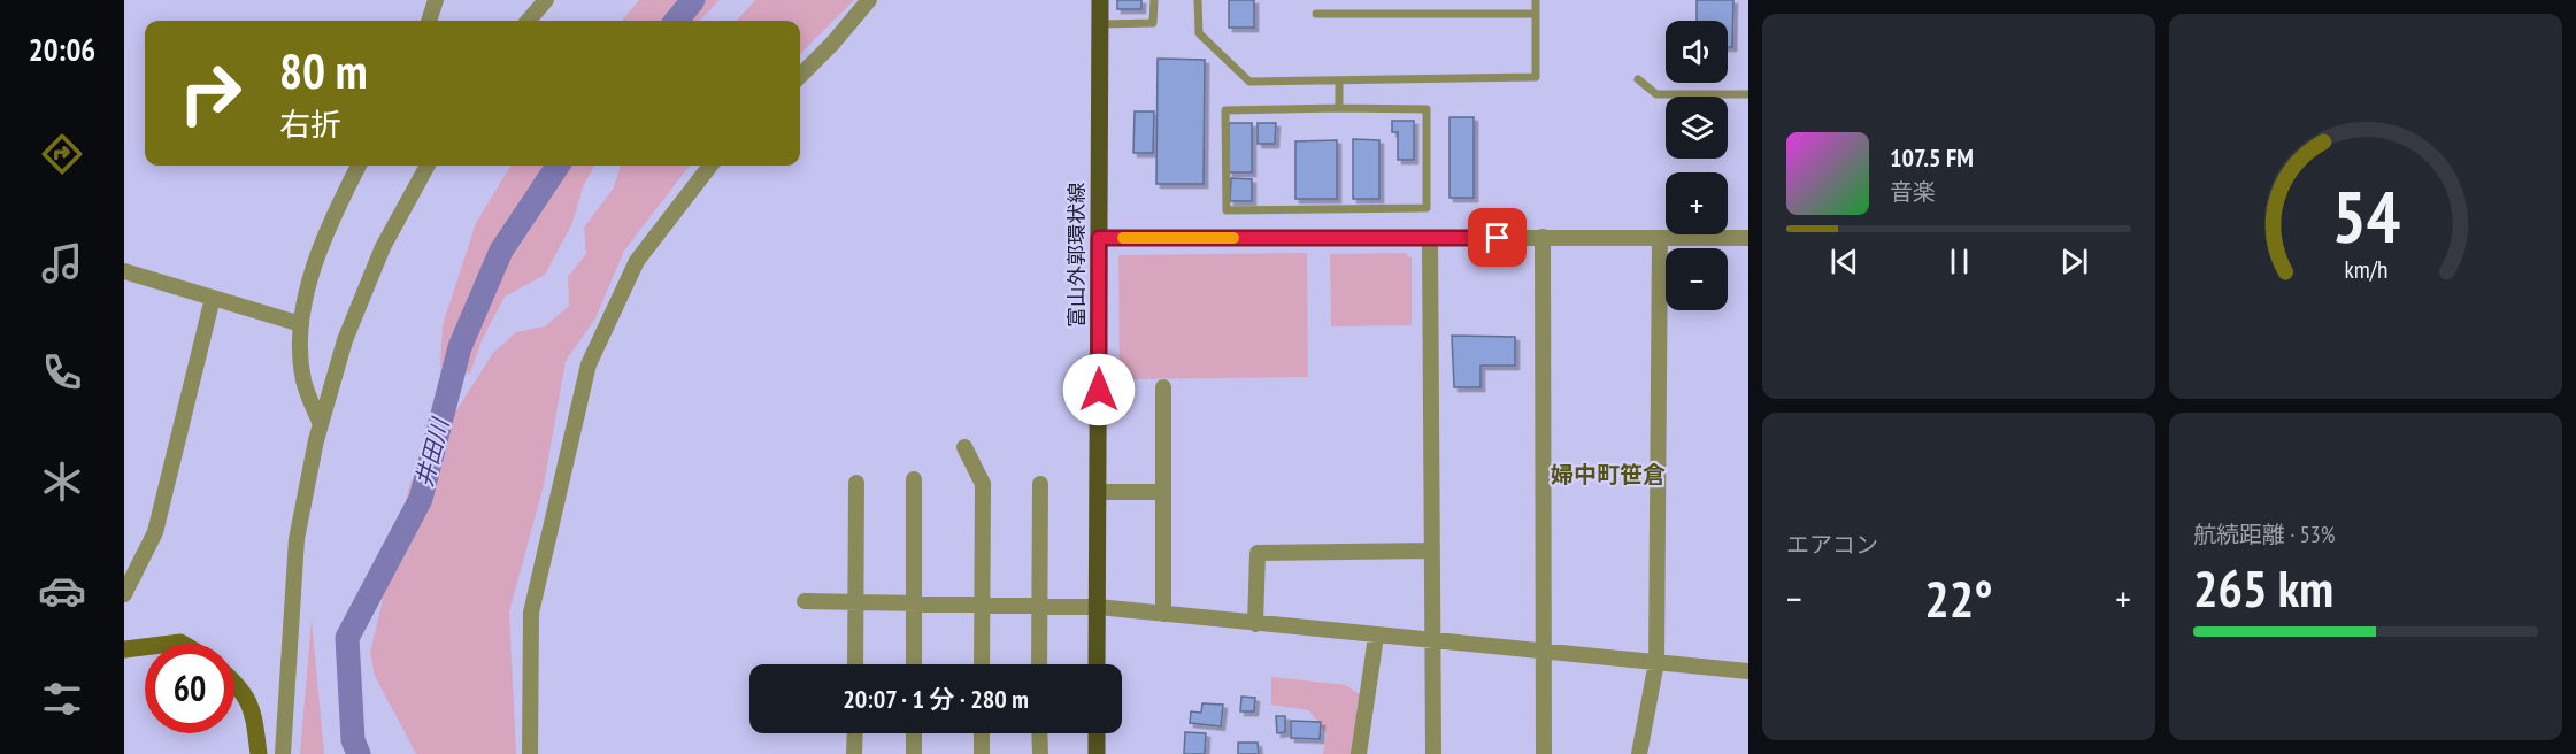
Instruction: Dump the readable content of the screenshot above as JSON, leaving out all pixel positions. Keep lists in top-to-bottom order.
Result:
{
  "streets": {
    "main road": ["富山外郭環状線"]
  },
  "districts": ["婦中町笹倉"],
  "water": ["井田川"],
  "page": {
    "tabs": "20:06",
    "map_buttons": ["+", "−"],
    "turn": ["80 m", "右折"],
    "song": ["107.5 FM", "音楽"],
    "tile": [
      "エアコン",
      ["航続距離 · 53%", "265 km"]
    ],
    "heat": ["−", "22°", "+"],
    "limit": "60",
    "trip": "20:07 · 1 分 · 280 m",
    "gauge": ["54", "km/h"]
  }
}
